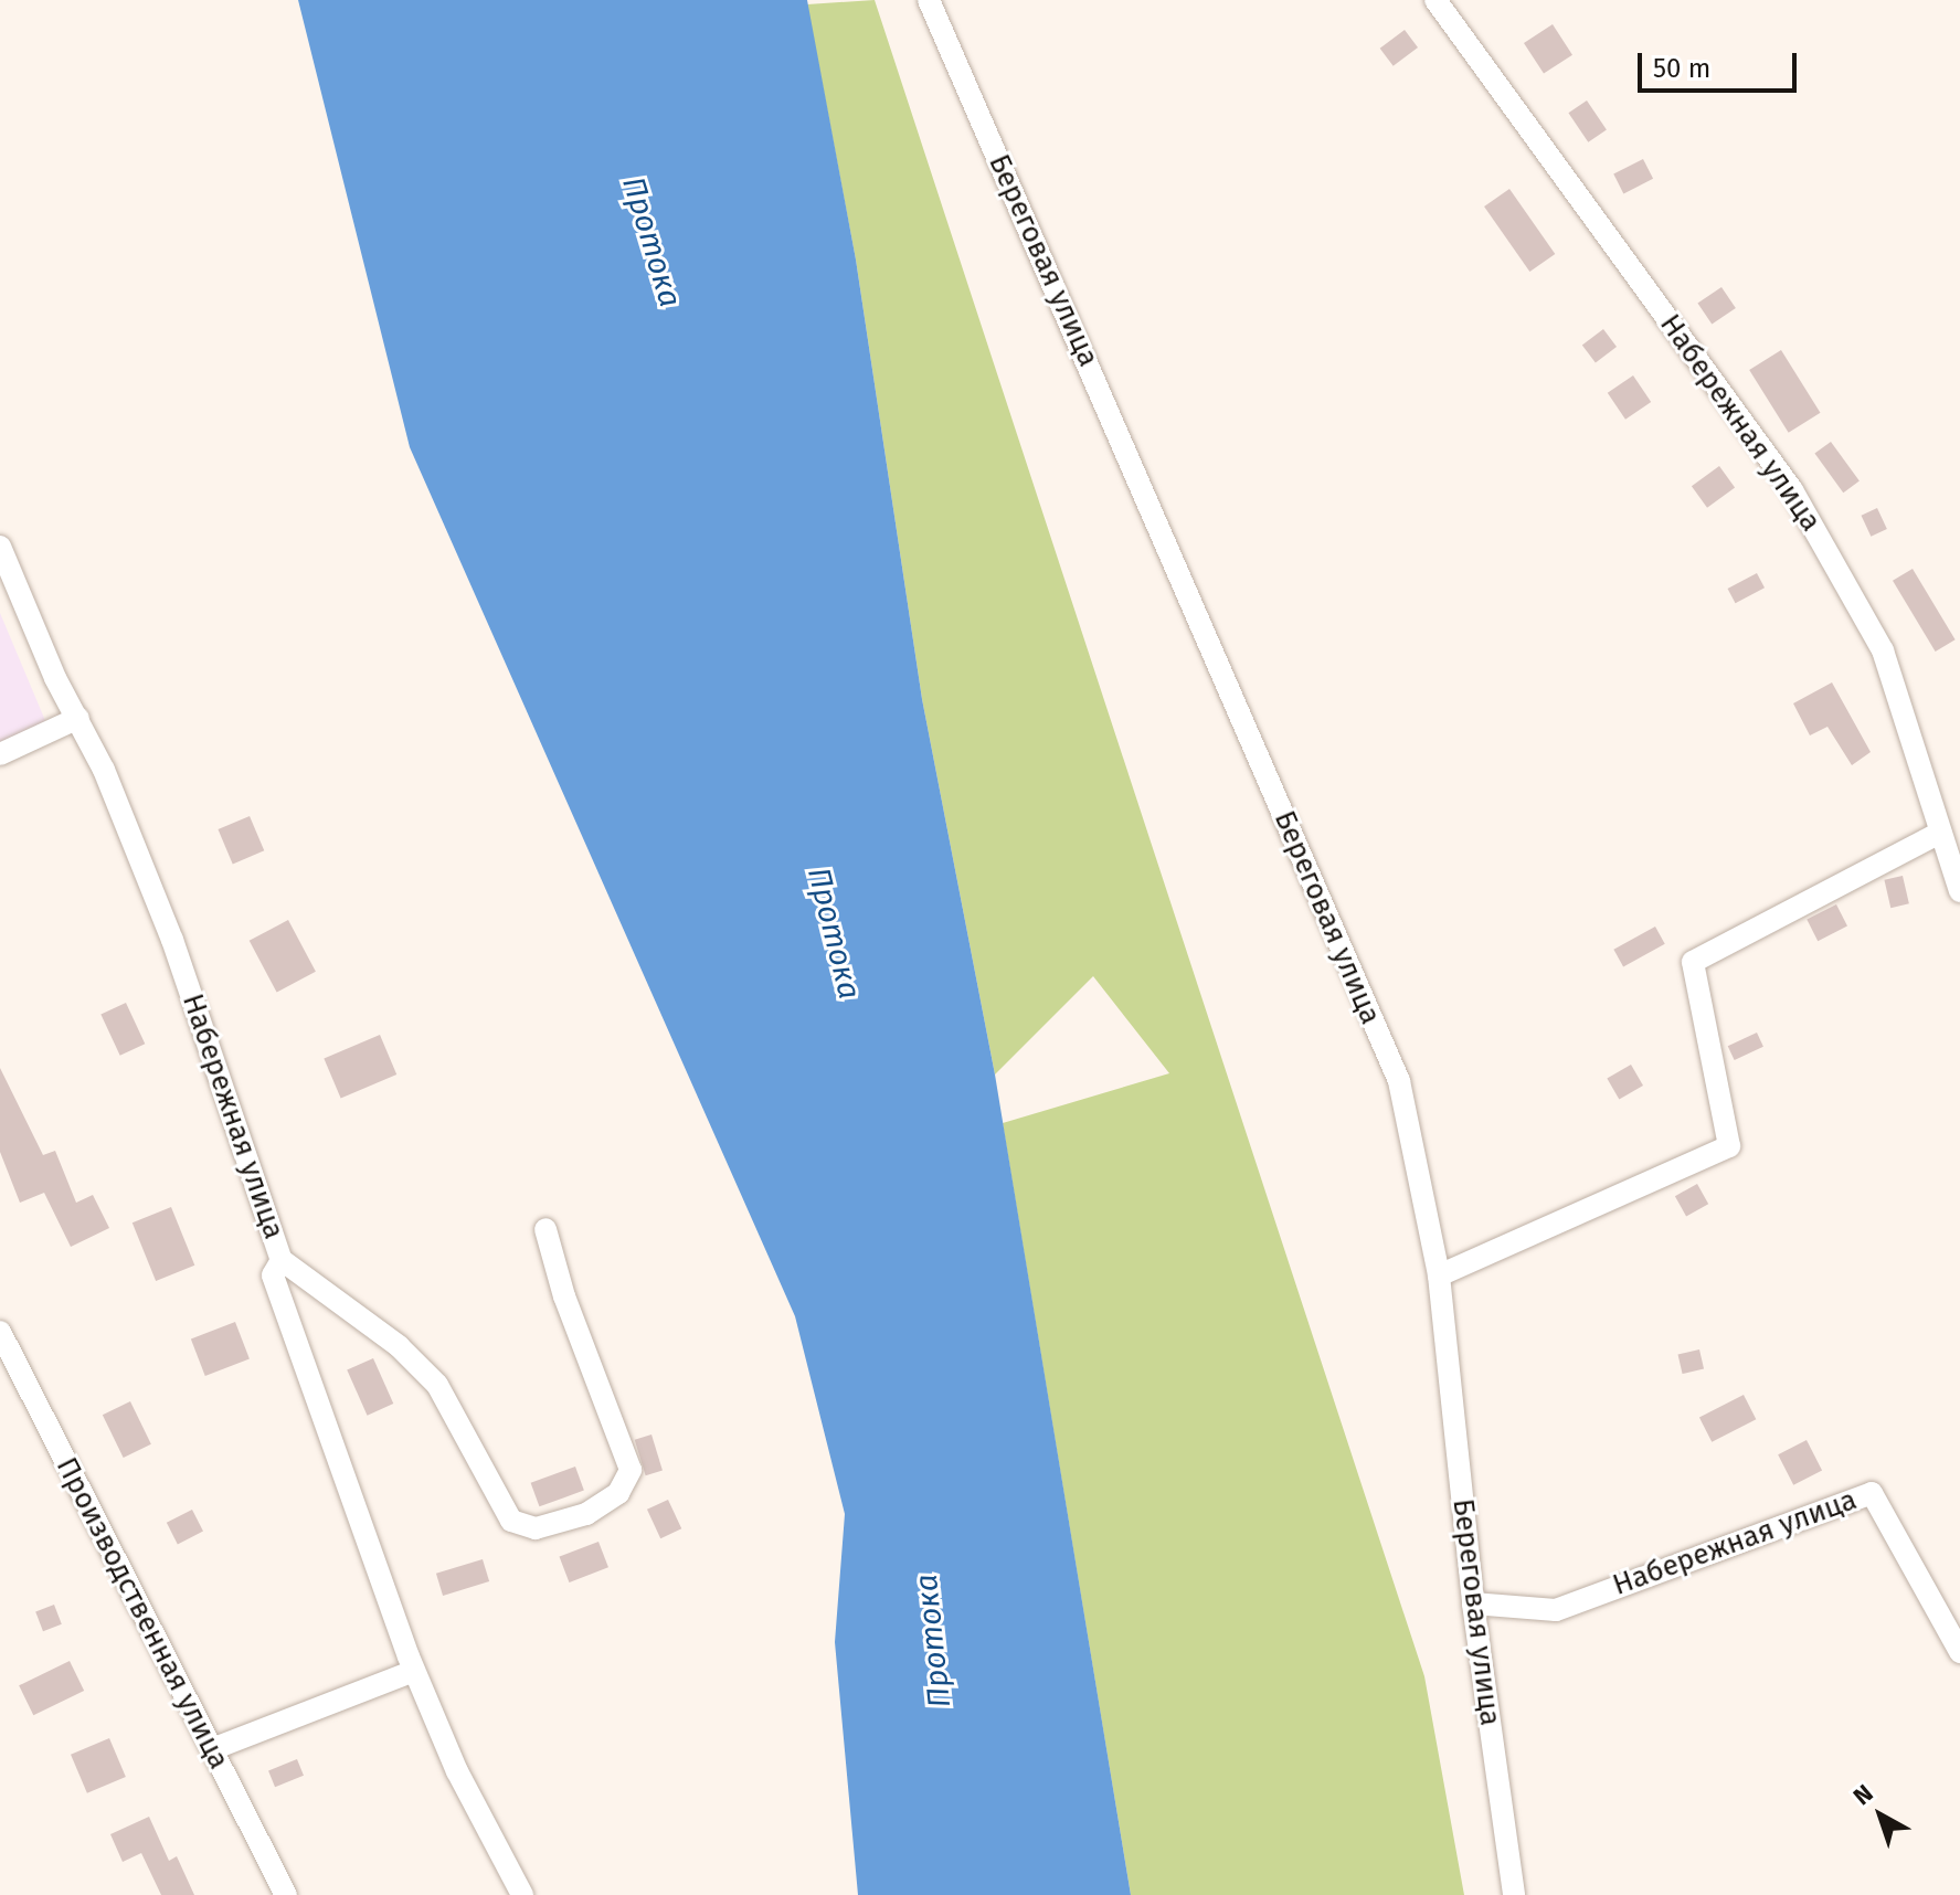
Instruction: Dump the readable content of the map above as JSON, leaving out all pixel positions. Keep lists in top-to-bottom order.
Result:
{
  "streets": {
    "street": ["Береговая улица", "Набережная улица", "Производственная улица"]
  },
  "crossings": [
    ["Береговая улица", "Набережная улица"]
  ],
  "water": ["Протока"],
  "scale_bar": "50 m",
  "north": "top left"
}
